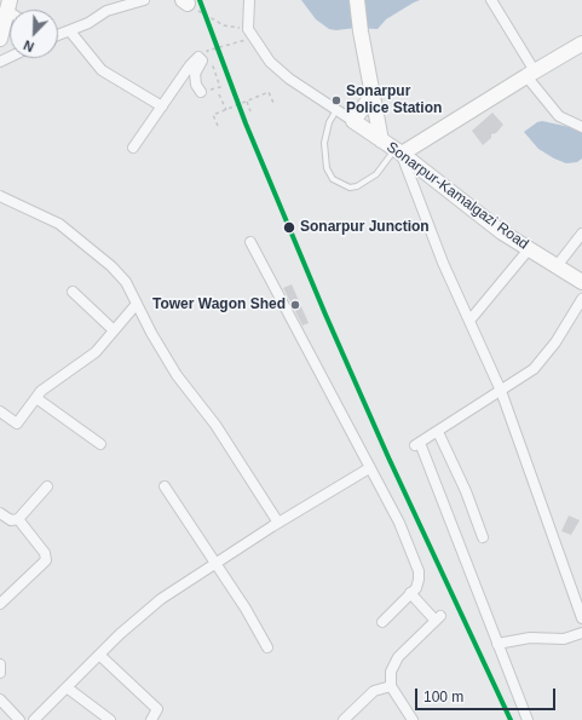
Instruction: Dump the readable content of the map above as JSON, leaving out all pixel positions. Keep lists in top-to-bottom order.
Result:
{
  "streets": {
    "main road": ["Sonarpur-Kamalgazi Road"]
  },
  "places": ["Sonarpur Police Station", "Sonarpur Junction", "Tower Wagon Shed"],
  "scale_bar": "100 m",
  "north": "bottom left"
}
